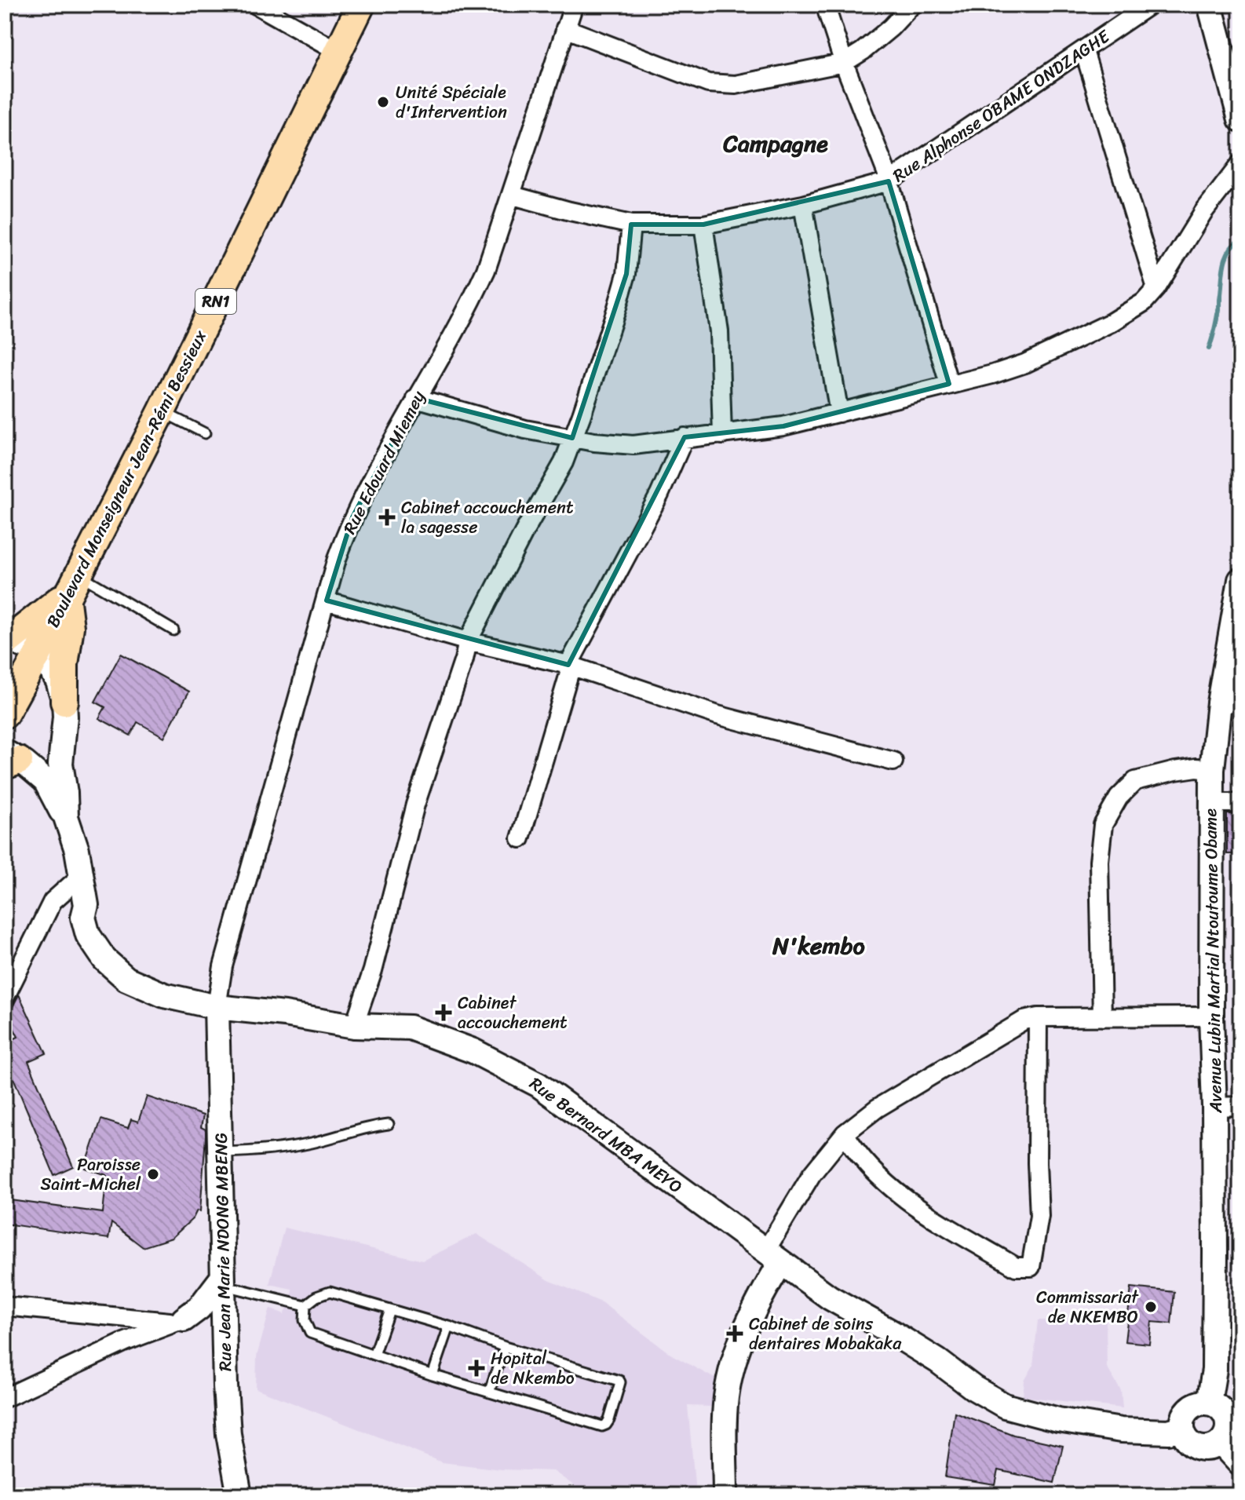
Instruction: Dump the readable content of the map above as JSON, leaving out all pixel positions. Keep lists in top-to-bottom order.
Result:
{
  "streets": {
    "main road": [
      "RN1",
      "Boulevard Monseigneur Jean-Rémi Bessieux",
      "Avenue Lubin Martial Ntoutoume Obame",
      "Rue Bernard MBA MEYO",
      "Rue Jean Marie NDONG MBENG"
    ],
    "street": ["Rue Alphonse OBAME ONDZAGHE", "Rue Edouard Miemey"]
  },
  "crossings": [
    ["Rue Alphonse OBAME ONDZAGHE", "Rue Edouard Miemey"],
    ["Rue Edouard Miemey", "Rue Bernard MBA MEYO"],
    ["Rue Edouard Miemey", "Rue Jean Marie NDONG MBENG"],
    ["Avenue Lubin Martial Ntoutoume Obame", "Rue Bernard MBA MEYO"],
    ["Rue Bernard MBA MEYO", "Rue Jean Marie NDONG MBENG"]
  ],
  "districts": ["Campagne", "N'kembo"],
  "places": {
    "other": ["Unité Spéciale d'Intervention", "Paroisse Saint-Michel", "Commissariat de NKEMBO"],
    "health": [
      "Cabinet accouchement la sagesse",
      "Cabinet accouchement",
      "Cabinet de soins dentaires Mobakaka",
      "Hopital de Nkembo"
    ]
  }
}
